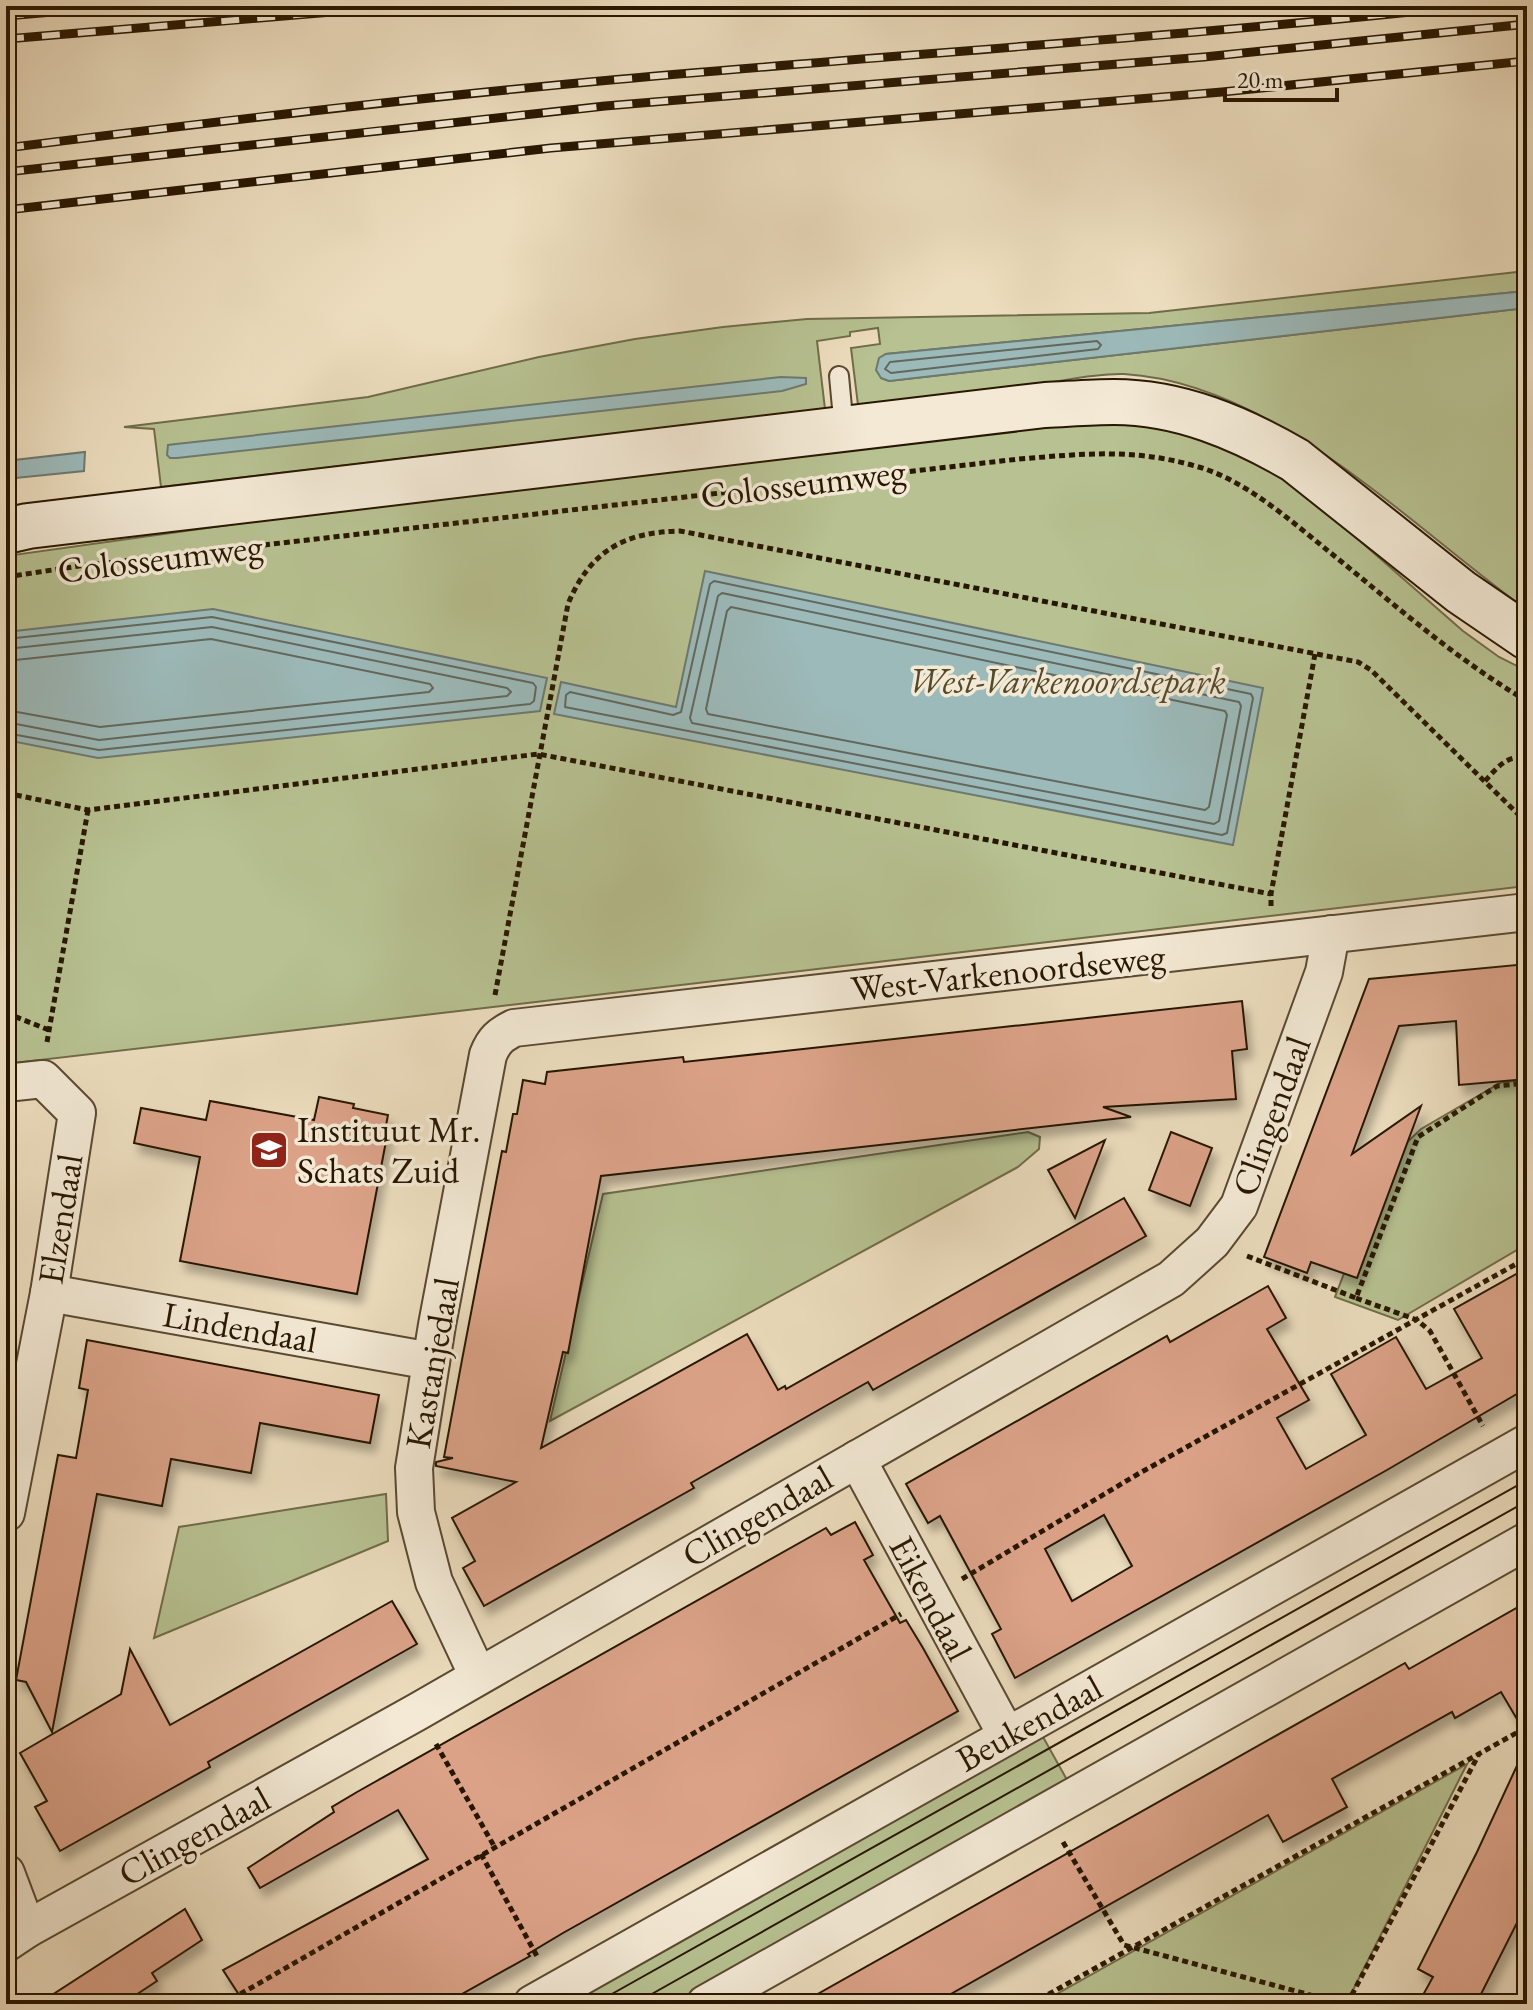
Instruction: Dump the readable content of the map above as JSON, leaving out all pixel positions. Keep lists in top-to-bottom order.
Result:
{
  "streets": {
    "main road": ["Colosseumweg"],
    "street": [
      "West-Varkenoordseweg",
      "Clingendaal",
      "Elzendaal",
      "Lindendaal",
      "Kastanjedaal",
      "Eikendaal",
      "Beukendaal"
    ]
  },
  "crossings": [
    ["West-Varkenoordseweg", "Clingendaal"],
    ["West-Varkenoordseweg", "Kastanjedaal"],
    ["Clingendaal", "Kastanjedaal"],
    ["Clingendaal", "Eikendaal"],
    ["Elzendaal", "Lindendaal"],
    ["Lindendaal", "Kastanjedaal"],
    ["Eikendaal", "Beukendaal"]
  ],
  "parks": ["West-Varkenoordsepark"],
  "places": {
    "school or university": ["Instituut Mr. Schats Zuid"]
  },
  "scale_bar": "20 m"
}
